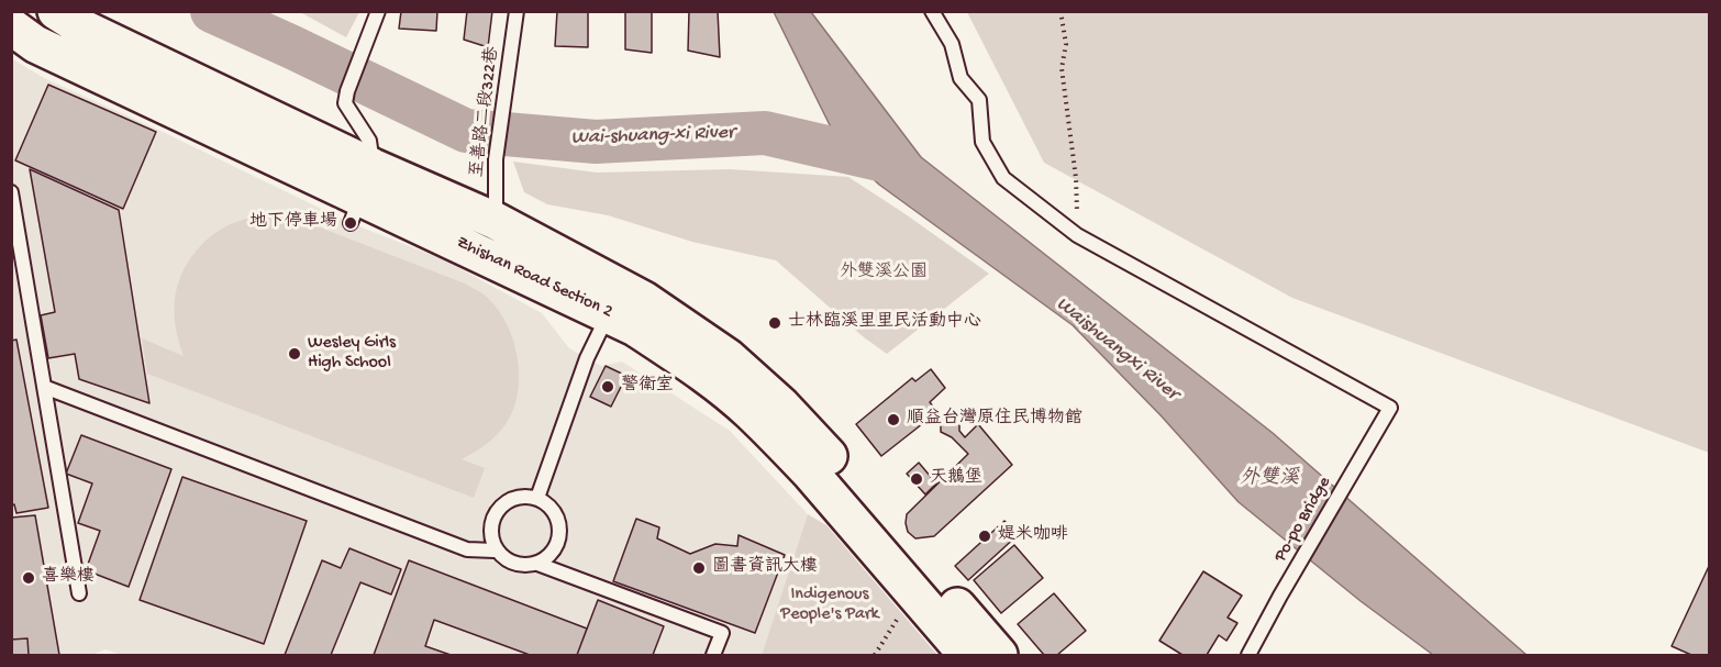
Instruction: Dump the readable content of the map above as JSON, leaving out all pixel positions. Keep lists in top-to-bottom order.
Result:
{
  "streets": {
    "street": ["Zhishan Road Section 2"],
    "lane": ["至善路二段322巷", "Po-po Bridge"]
  },
  "crossings": [
    ["至善路二段322巷", "Zhishan Road Section 2"]
  ],
  "water": ["Wai-shuang-xi River", "Waishuangxi River", "外雙溪"],
  "parks": ["外雙溪公園", "Indigenous People's Park"],
  "places": [
    "地下停車場",
    "士林臨溪里里民活動中心",
    "Wesley Girls High School",
    "警衛室",
    "順益台灣原住民博物館",
    "天鵝堡",
    "媞米咖啡",
    "圖書資訊大樓",
    "喜樂樓"
  ]
}
